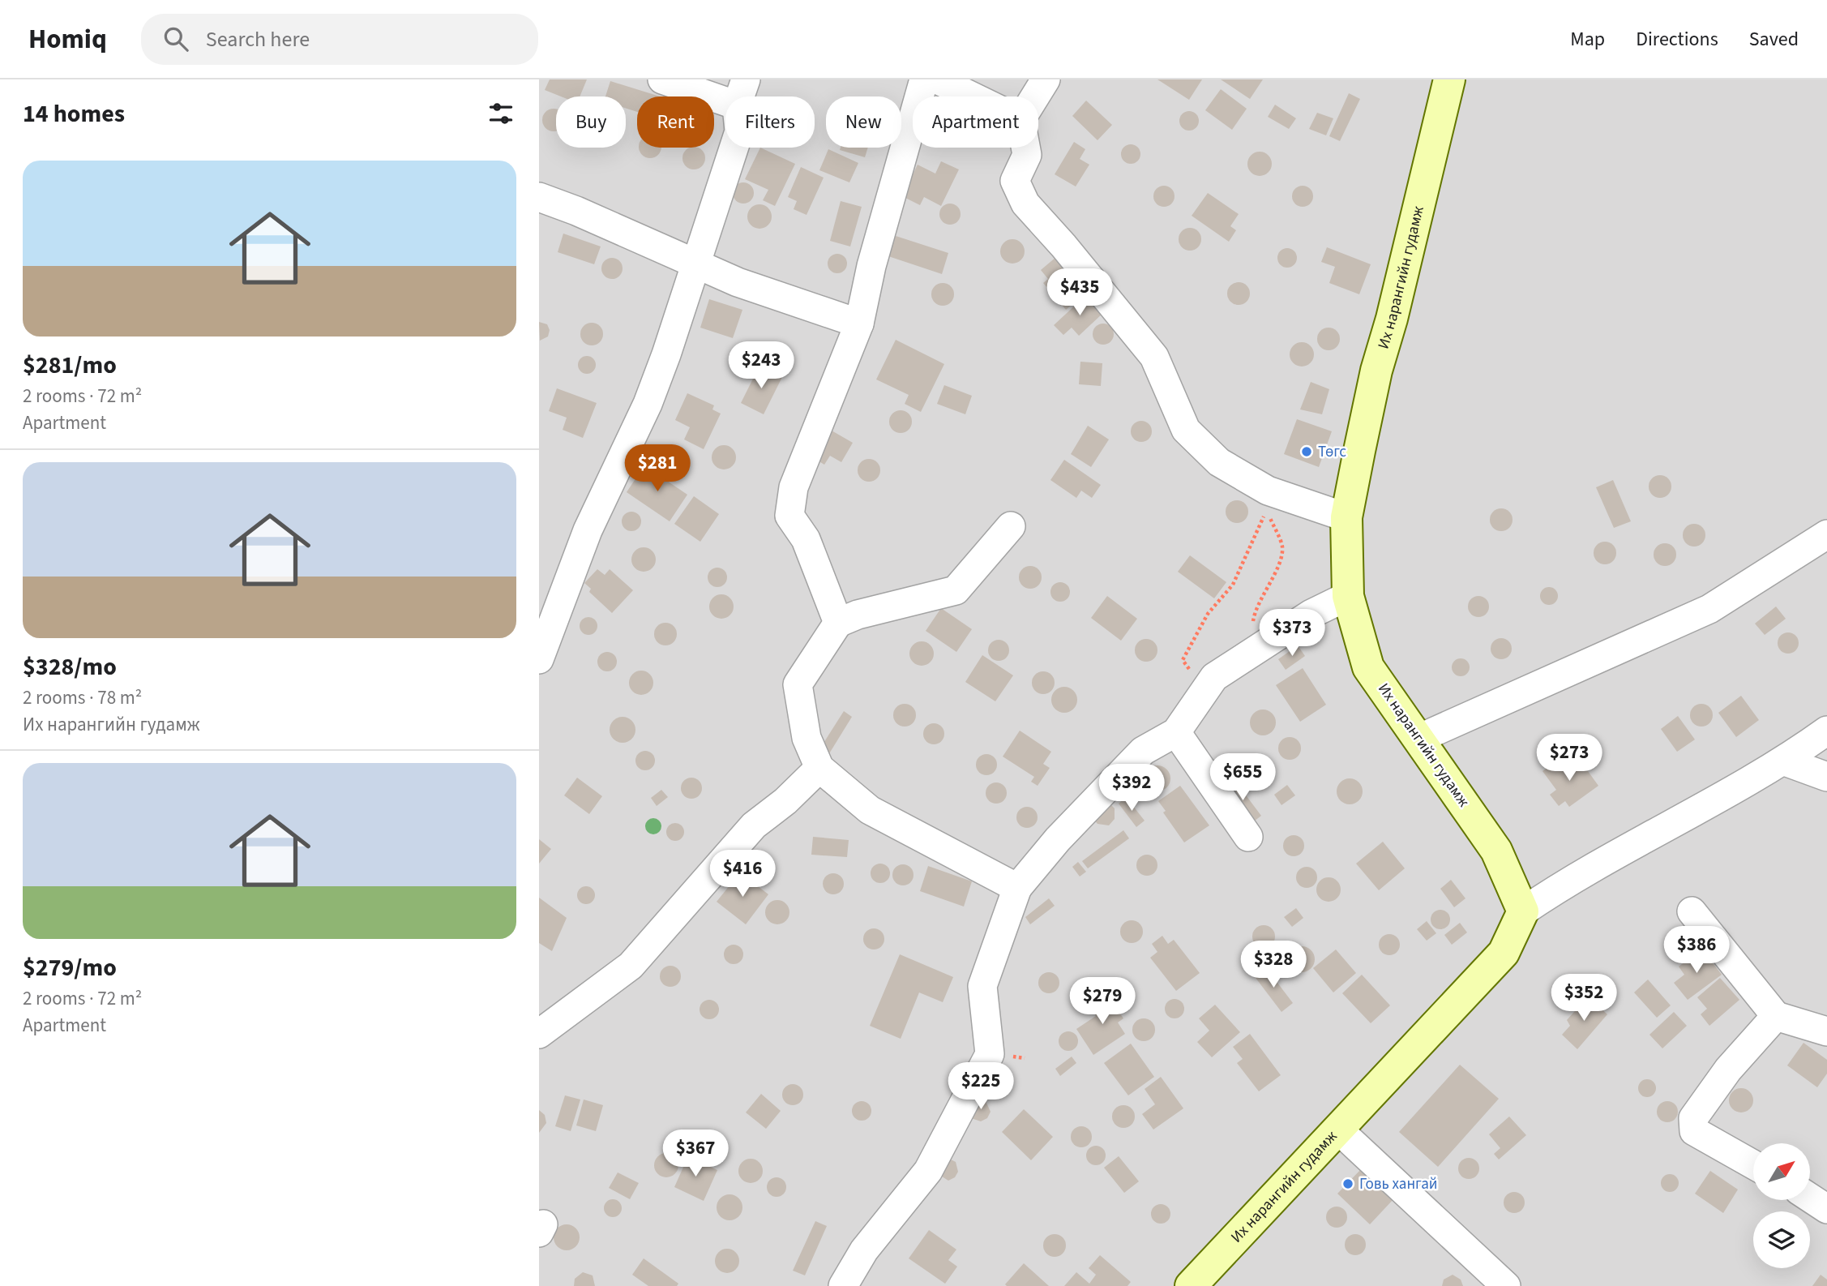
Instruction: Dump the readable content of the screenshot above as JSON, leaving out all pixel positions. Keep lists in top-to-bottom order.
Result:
{
  "streets": {
    "main road": ["Их нарангийн гудамж"]
  },
  "places": ["Төгс", "Говь хангай"],
  "north": "top right",
  "page": {
    "header": "Homiq",
    "search": "Search here",
    "nav": ["Map", "Directions", "Saved"],
    "heading": "14 homes",
    "chip": [
      "Buy",
      "Rent",
      "Filters",
      "New",
      "Apartment"
    ],
    "list": [
      {
        "name": "$281/mo",
        "note": "2 rooms · 72 m² · Apartment"
      },
      {
        "name": "$328/mo",
        "note": "2 rooms · 78 m² · Их нарангийн гудамж"
      },
      {
        "name": "$279/mo",
        "note": "2 rooms · 72 m² · Apartment"
      }
    ],
    "price": [
      "$435",
      "$243",
      "$281",
      "$373",
      "$273",
      "$655",
      "$392",
      "$416",
      "$386",
      "$328",
      "$352",
      "$279",
      "$225",
      "$367"
    ]
  }
}
